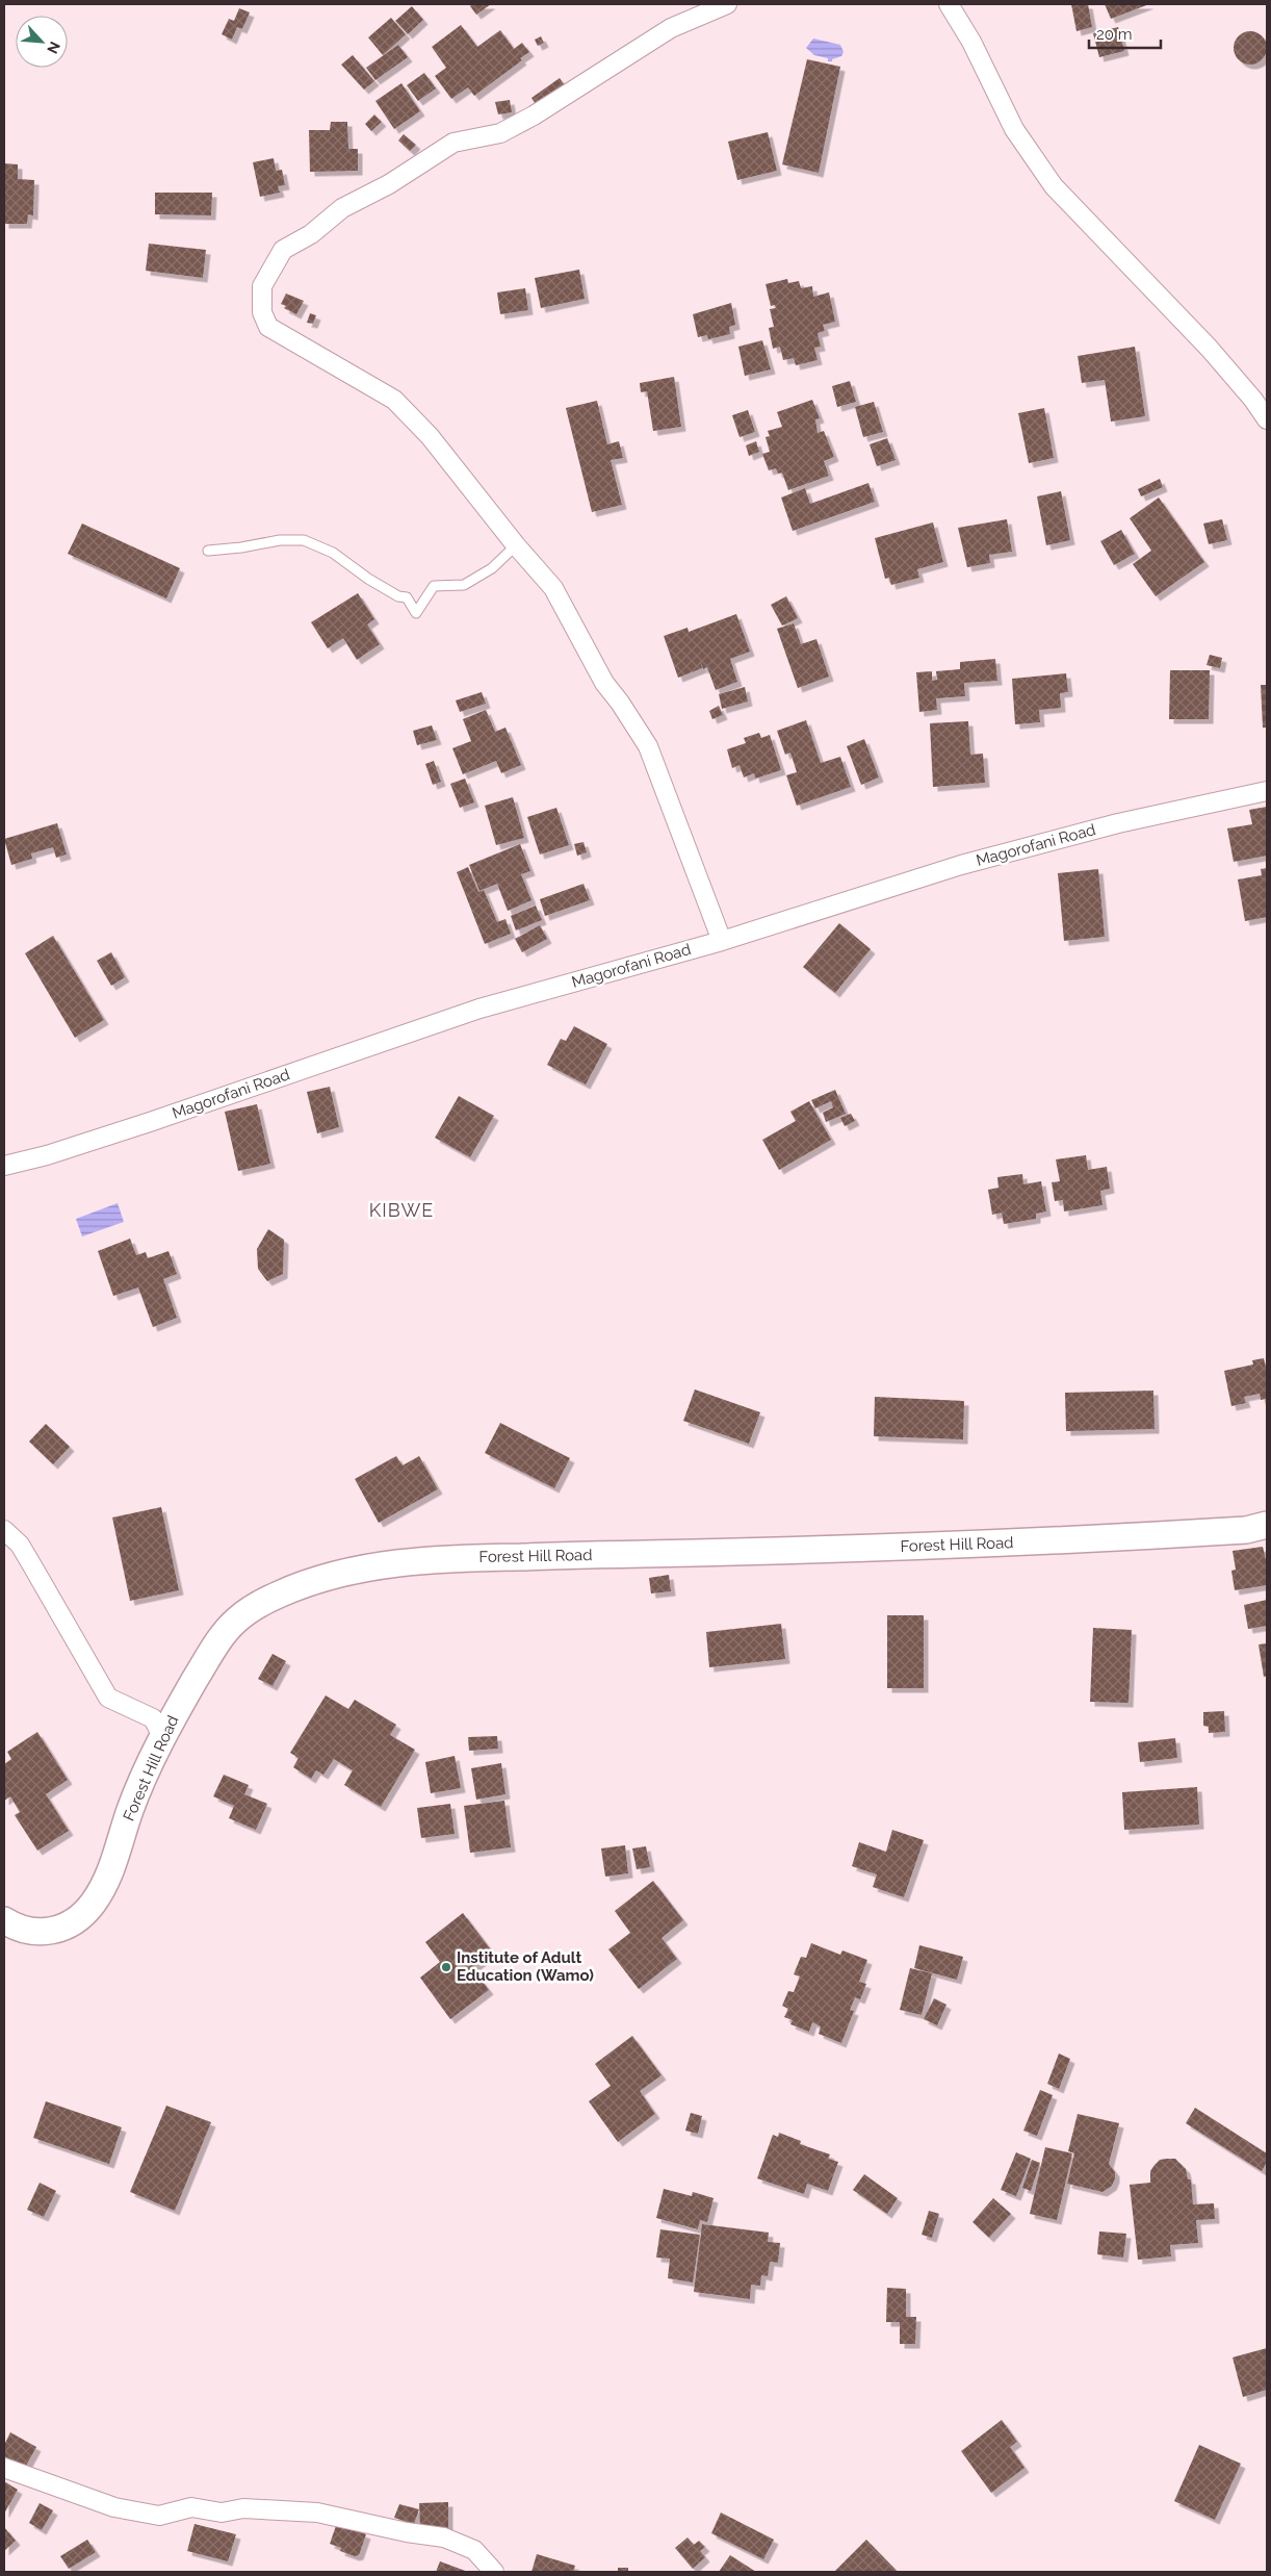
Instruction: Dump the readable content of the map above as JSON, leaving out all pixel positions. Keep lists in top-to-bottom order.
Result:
{
  "streets": {
    "street": ["Magorofani Road", "Forest Hill Road"]
  },
  "districts": ["KIBWE"],
  "places": ["Institute of Adult Education (Wamo)"],
  "scale_bar": "20 m",
  "north": "bottom right"
}
